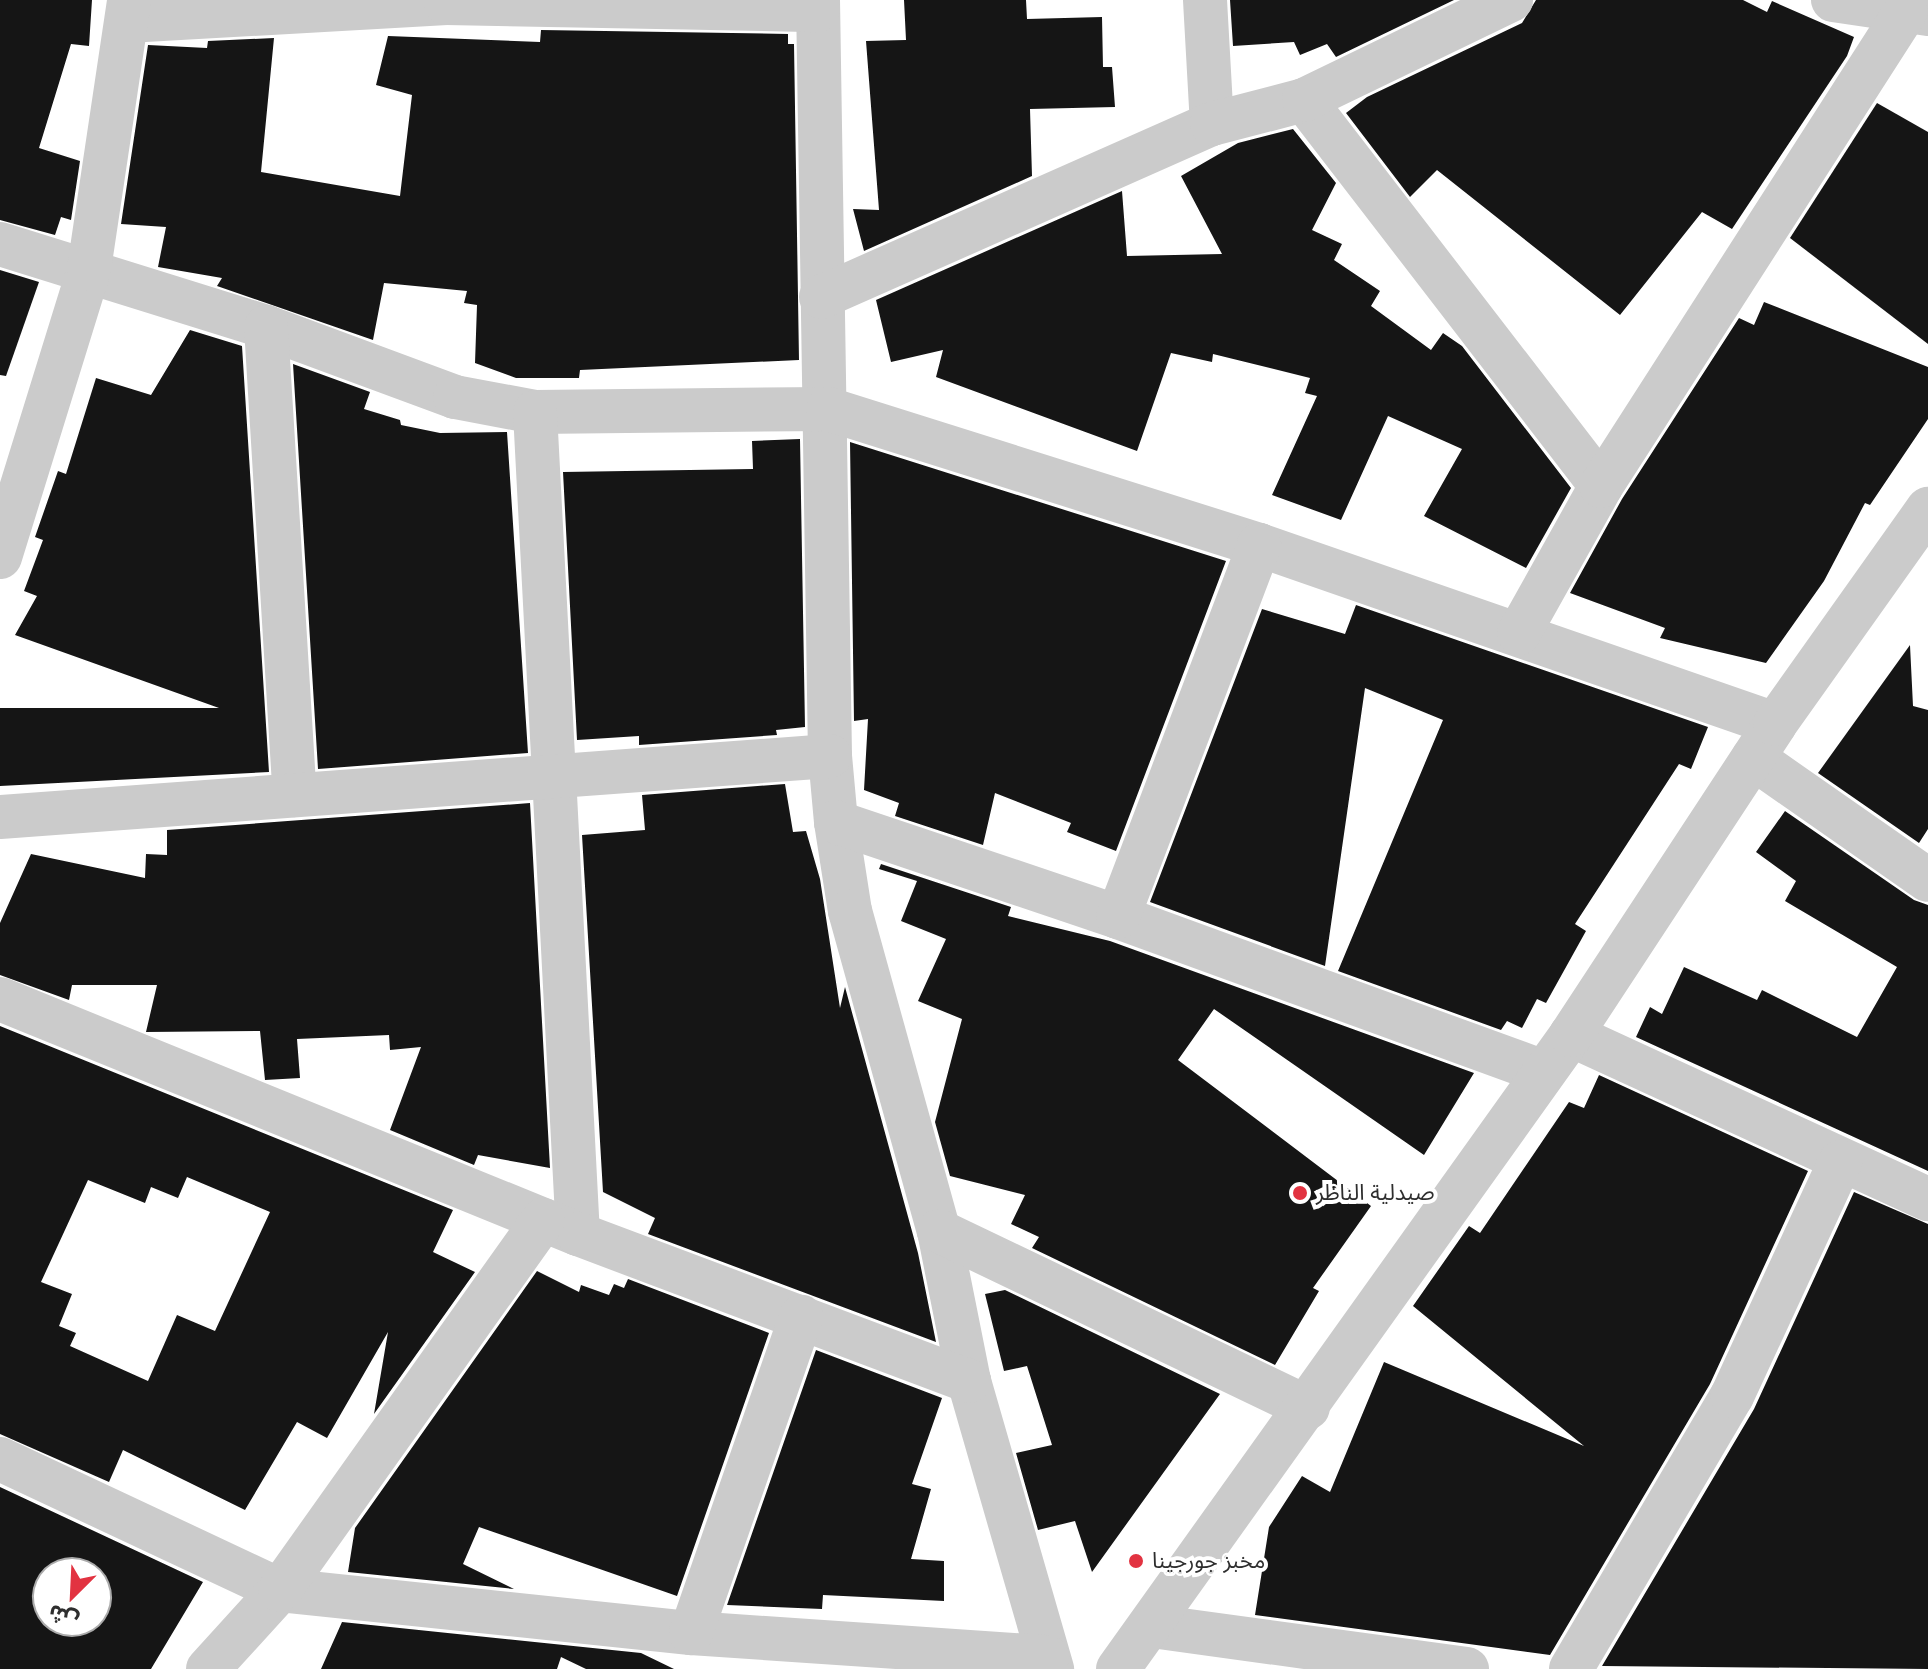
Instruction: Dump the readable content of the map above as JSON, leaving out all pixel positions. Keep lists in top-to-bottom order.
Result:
{
  "places": ["صيدلية الناظر", "مخبز جورجينا"],
  "north": "bottom left"
}
